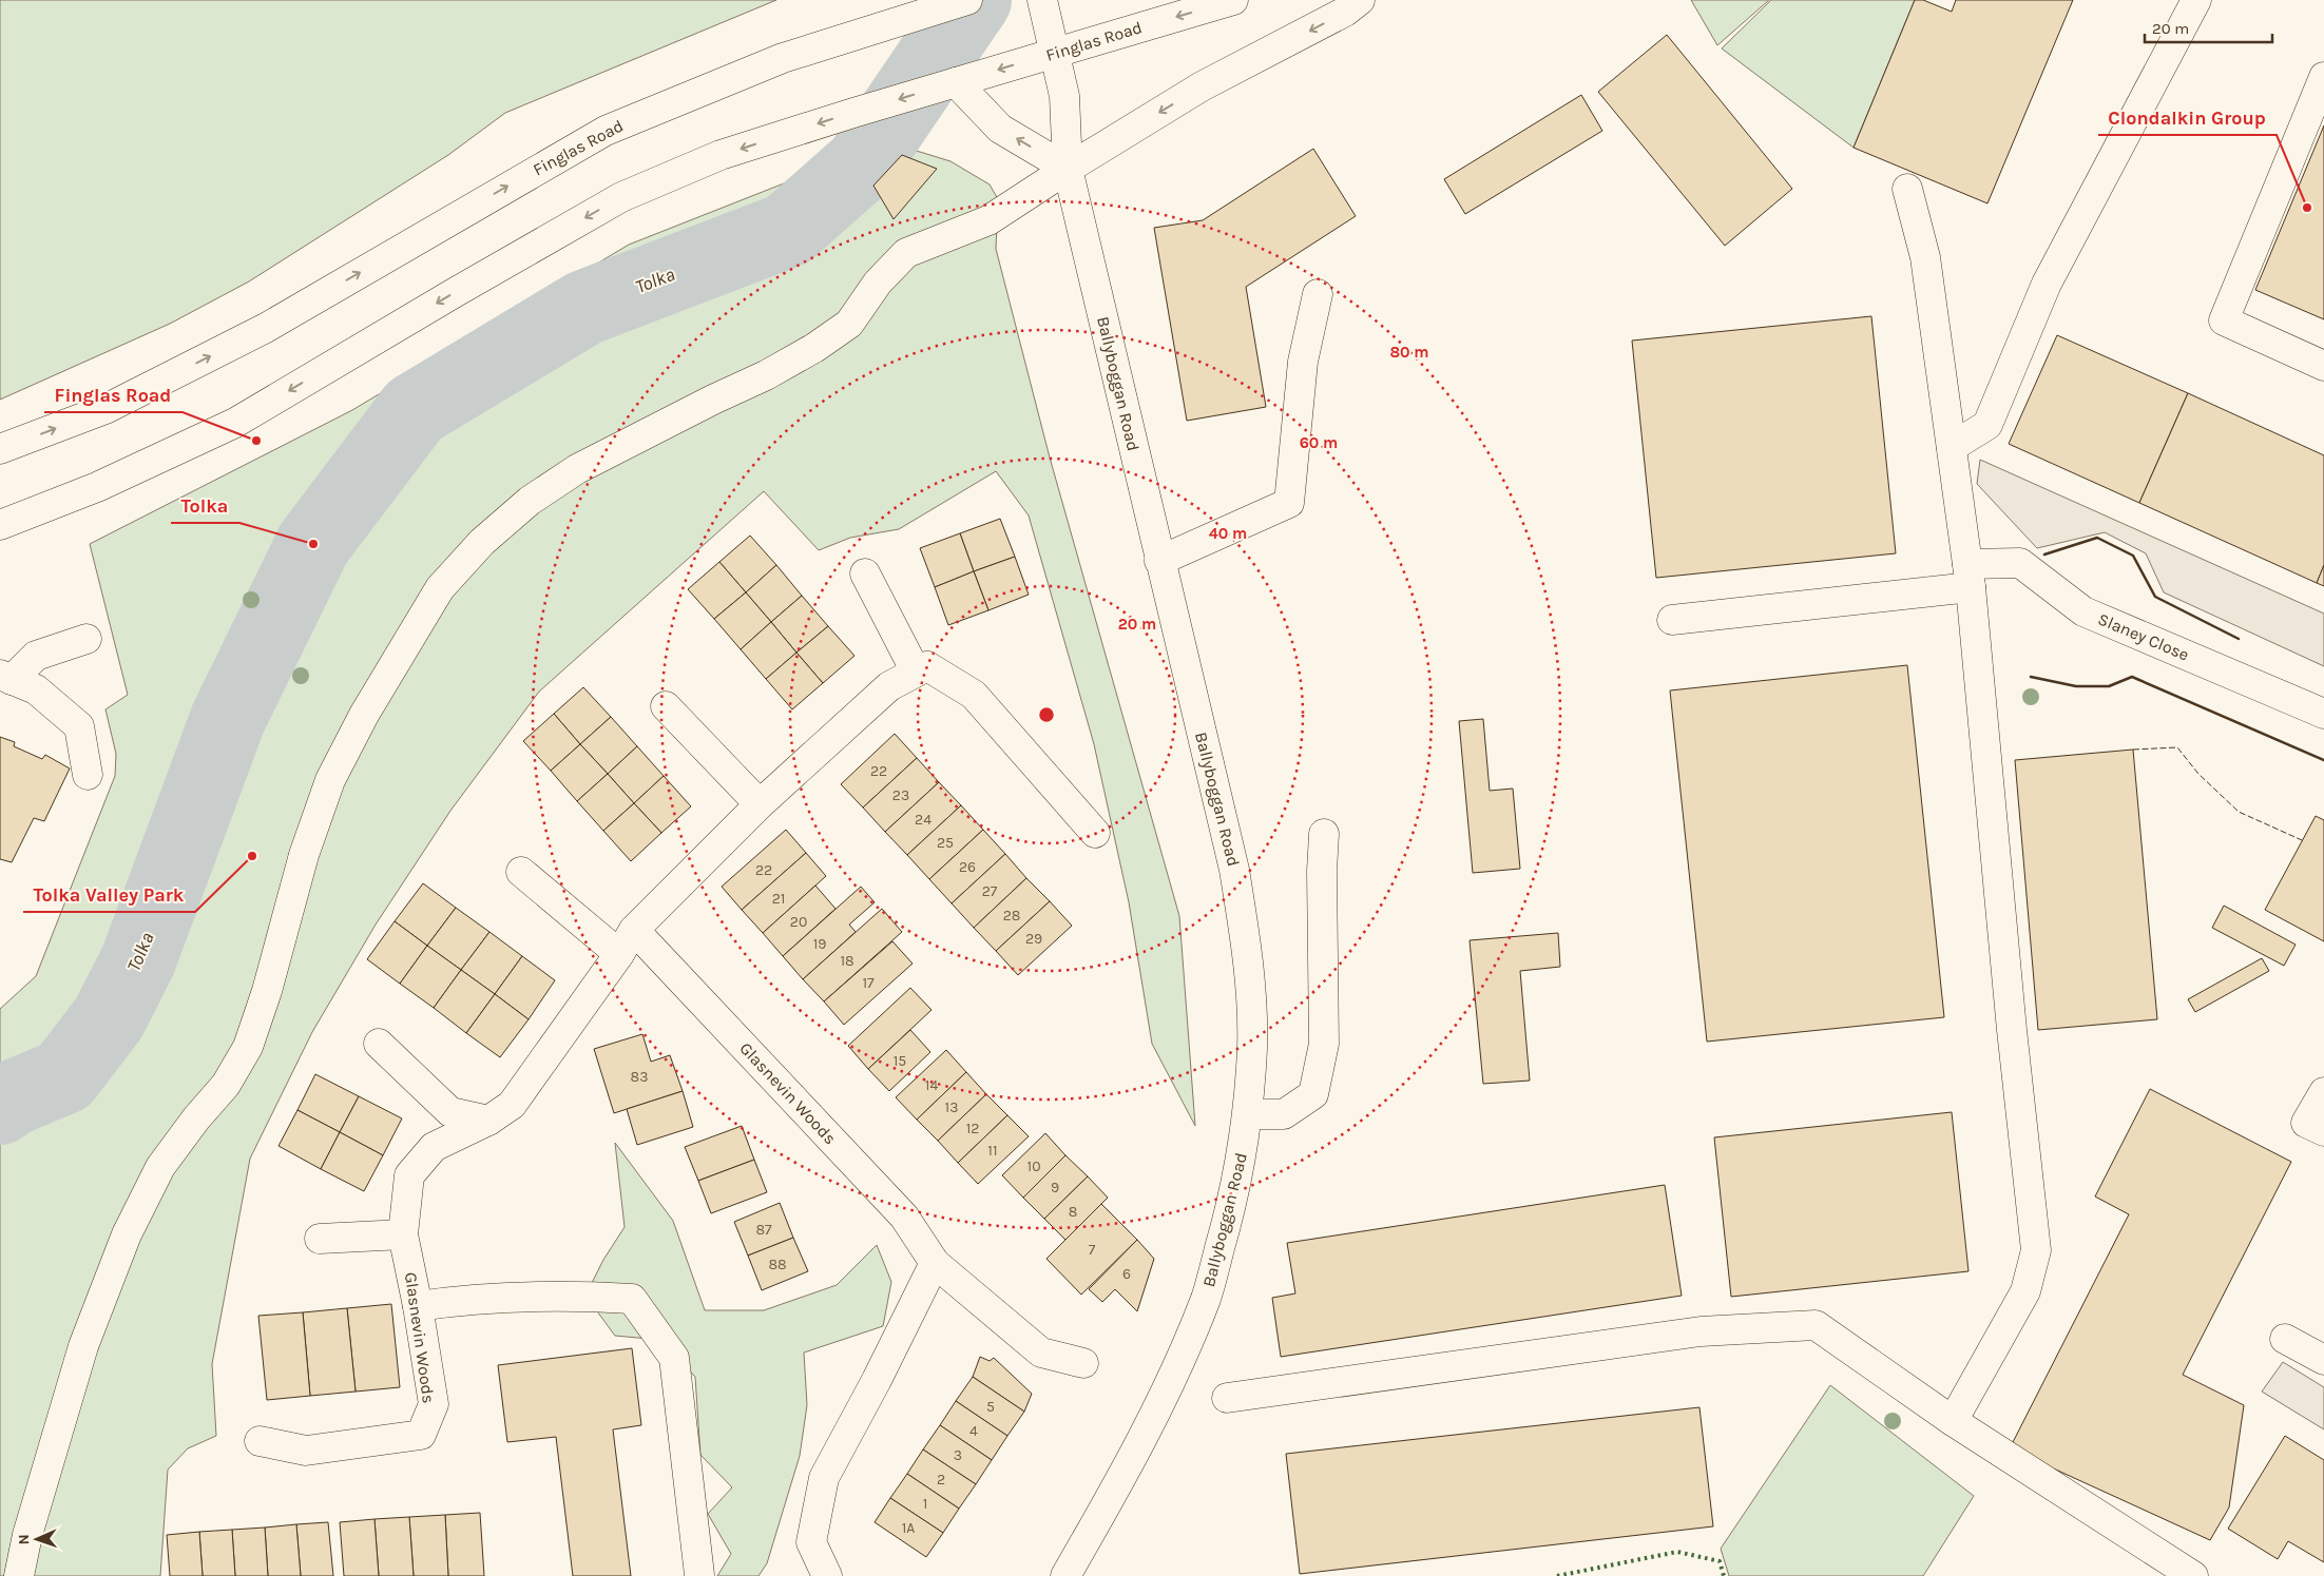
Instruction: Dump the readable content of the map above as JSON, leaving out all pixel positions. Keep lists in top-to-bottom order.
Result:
{
  "streets": {
    "street": [
      "Finglas Road",
      "Ballyboggan Road",
      "Slaney Close",
      "Glasnevin Woods"
    ]
  },
  "crossings": [
    ["Finglas Road", "Ballyboggan Road"]
  ],
  "water": ["Tolka"],
  "places": [
    "Clondalkin Group",
    "Finglas Road",
    "Tolka",
    "Tolka Valley Park"
  ],
  "house_numbers": [
    "22",
    "23",
    "24",
    "25",
    "26",
    "22",
    "27",
    "21",
    "28",
    "20",
    "29",
    "19",
    "18",
    "17",
    "15",
    "83",
    "14",
    "13",
    "12",
    "11",
    "10",
    "9",
    "8",
    "87",
    "7",
    "88",
    "6",
    "5",
    "4",
    "3",
    "2",
    "1",
    "1A"
  ],
  "scale_bar": "20 m",
  "north": "left",
  "rings": [
    "80 m",
    "60 m",
    "40 m",
    "20 m"
  ]
}
